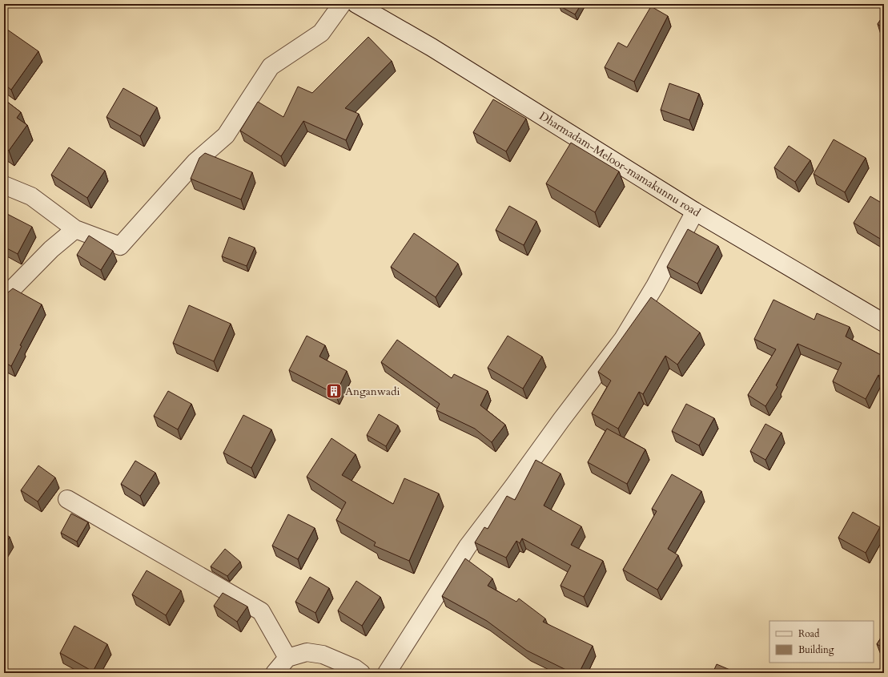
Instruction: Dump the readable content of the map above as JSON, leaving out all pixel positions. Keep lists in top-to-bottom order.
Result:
{
  "streets": {
    "street": ["Dharmadam-Meloor-mamakunnu road"]
  },
  "places": {
    "building": ["Anganwadi"]
  },
  "legend": ["Road", "Building"]
}
